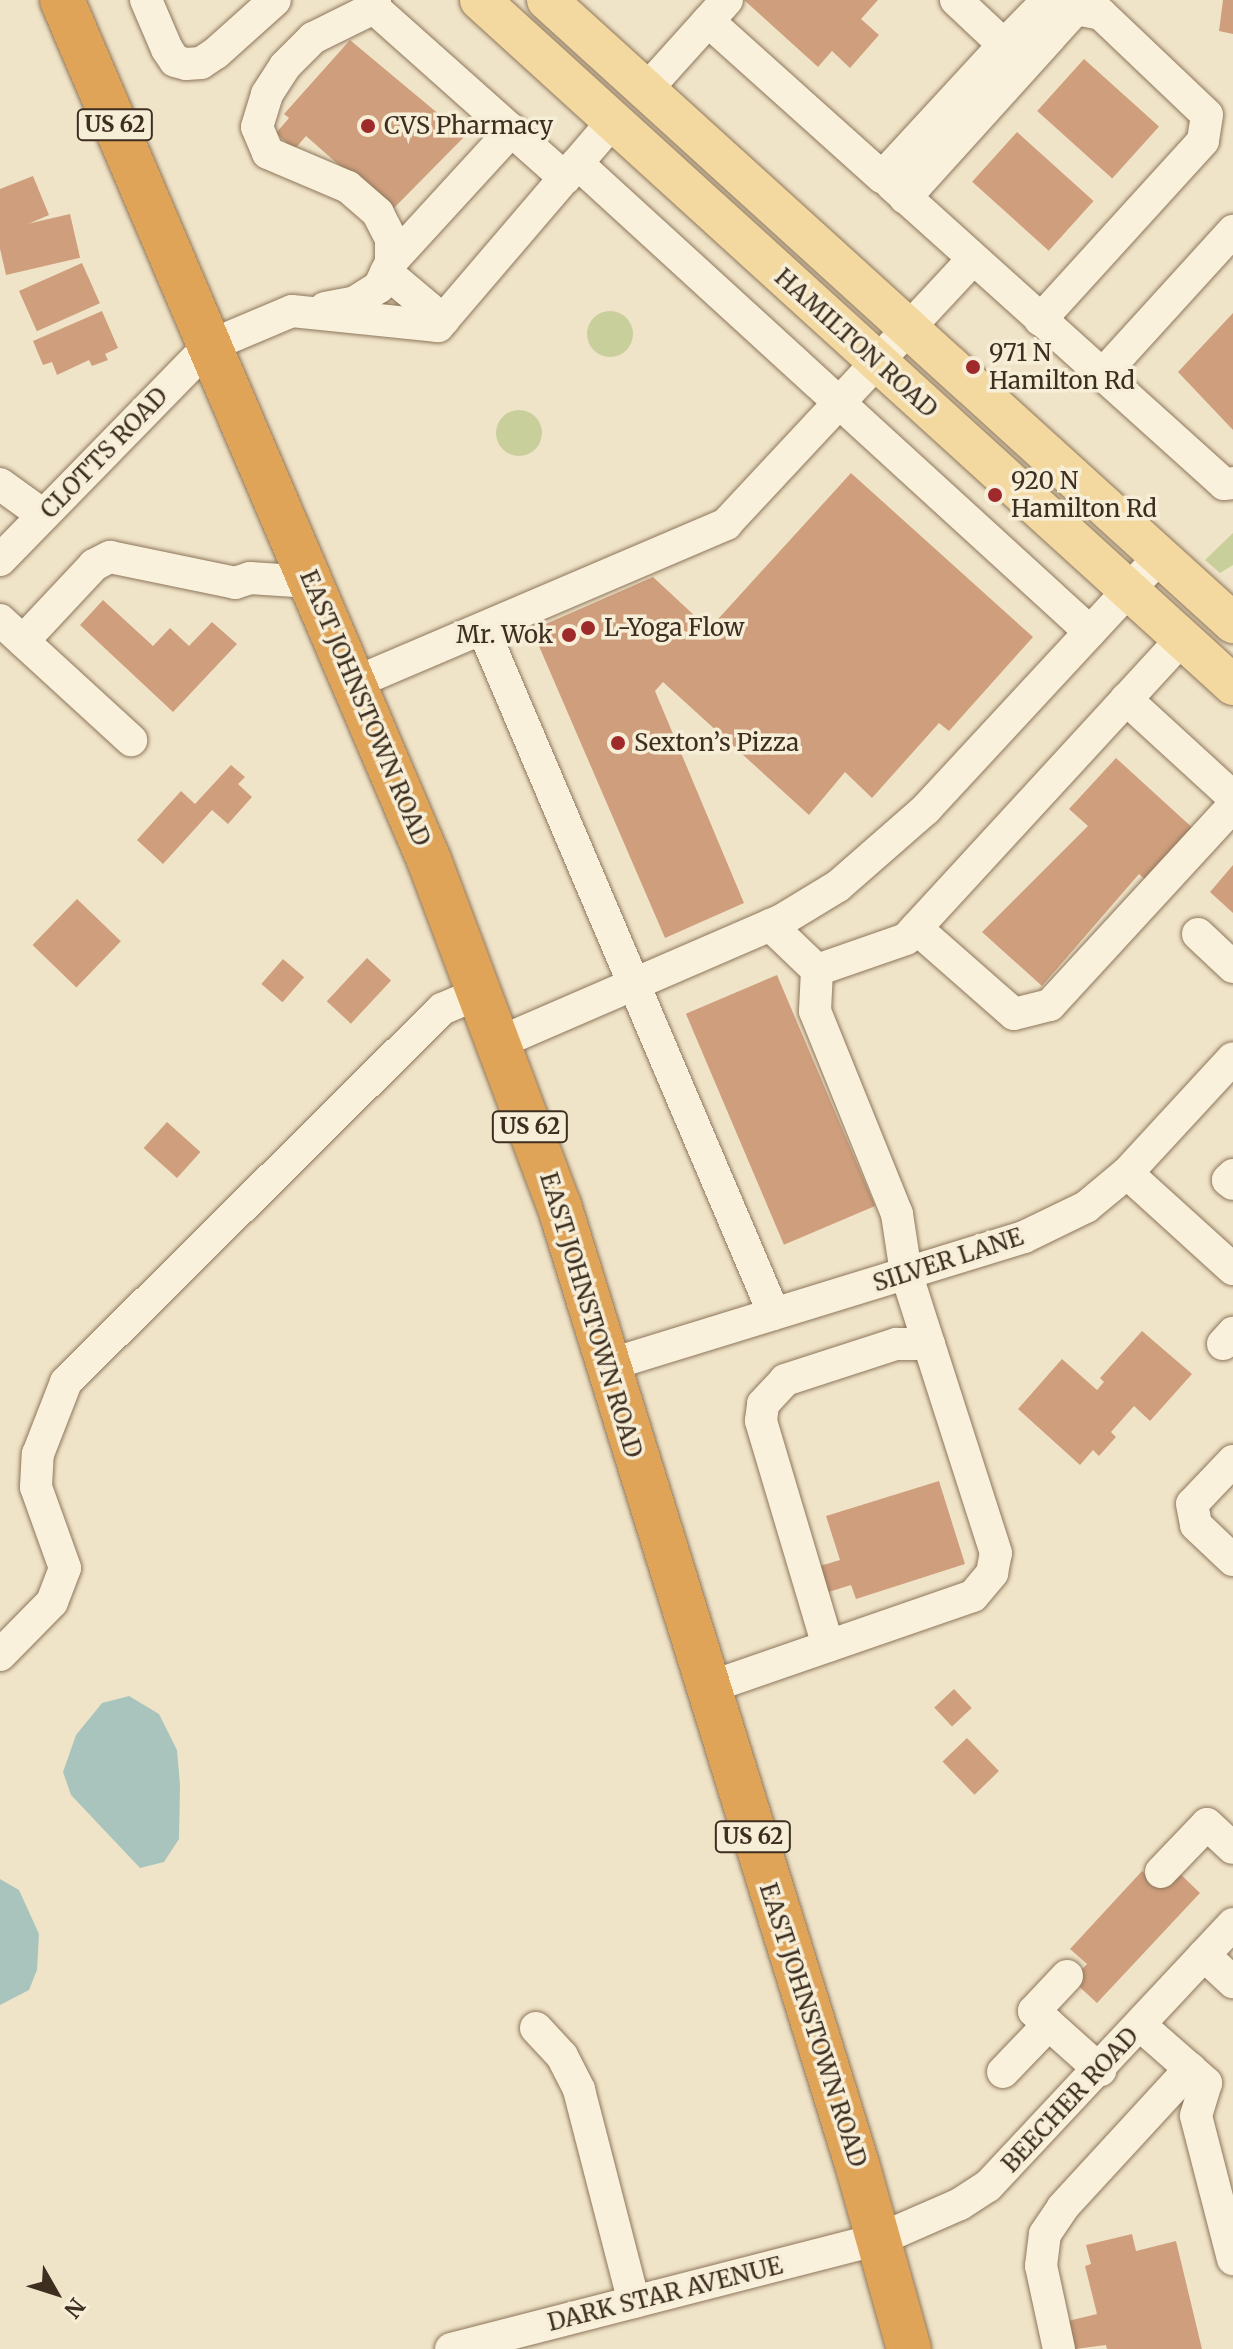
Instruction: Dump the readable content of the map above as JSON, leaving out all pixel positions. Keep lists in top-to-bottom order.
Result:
{
  "streets": {
    "highway": ["US 62", "EAST JOHNSTOWN ROAD"],
    "main road": ["HAMILTON ROAD"],
    "street": [
      "CLOTTS ROAD",
      "SILVER LANE",
      "BEECHER ROAD",
      "DARK STAR AVENUE"
    ]
  },
  "crossings": [
    ["CLOTTS ROAD", "EAST JOHNSTOWN ROAD"],
    ["EAST JOHNSTOWN ROAD", "SILVER LANE"],
    ["EAST JOHNSTOWN ROAD", "BEECHER ROAD"],
    ["EAST JOHNSTOWN ROAD", "DARK STAR AVENUE"],
    ["BEECHER ROAD", "DARK STAR AVENUE"]
  ],
  "places": [
    "CVS Pharmacy",
    "971 N Hamilton Rd",
    "920 N Hamilton Rd",
    "L-Yoga Flow",
    "Mr. Wok",
    "Sexton’s Pizza"
  ],
  "north": "bottom right"
}
